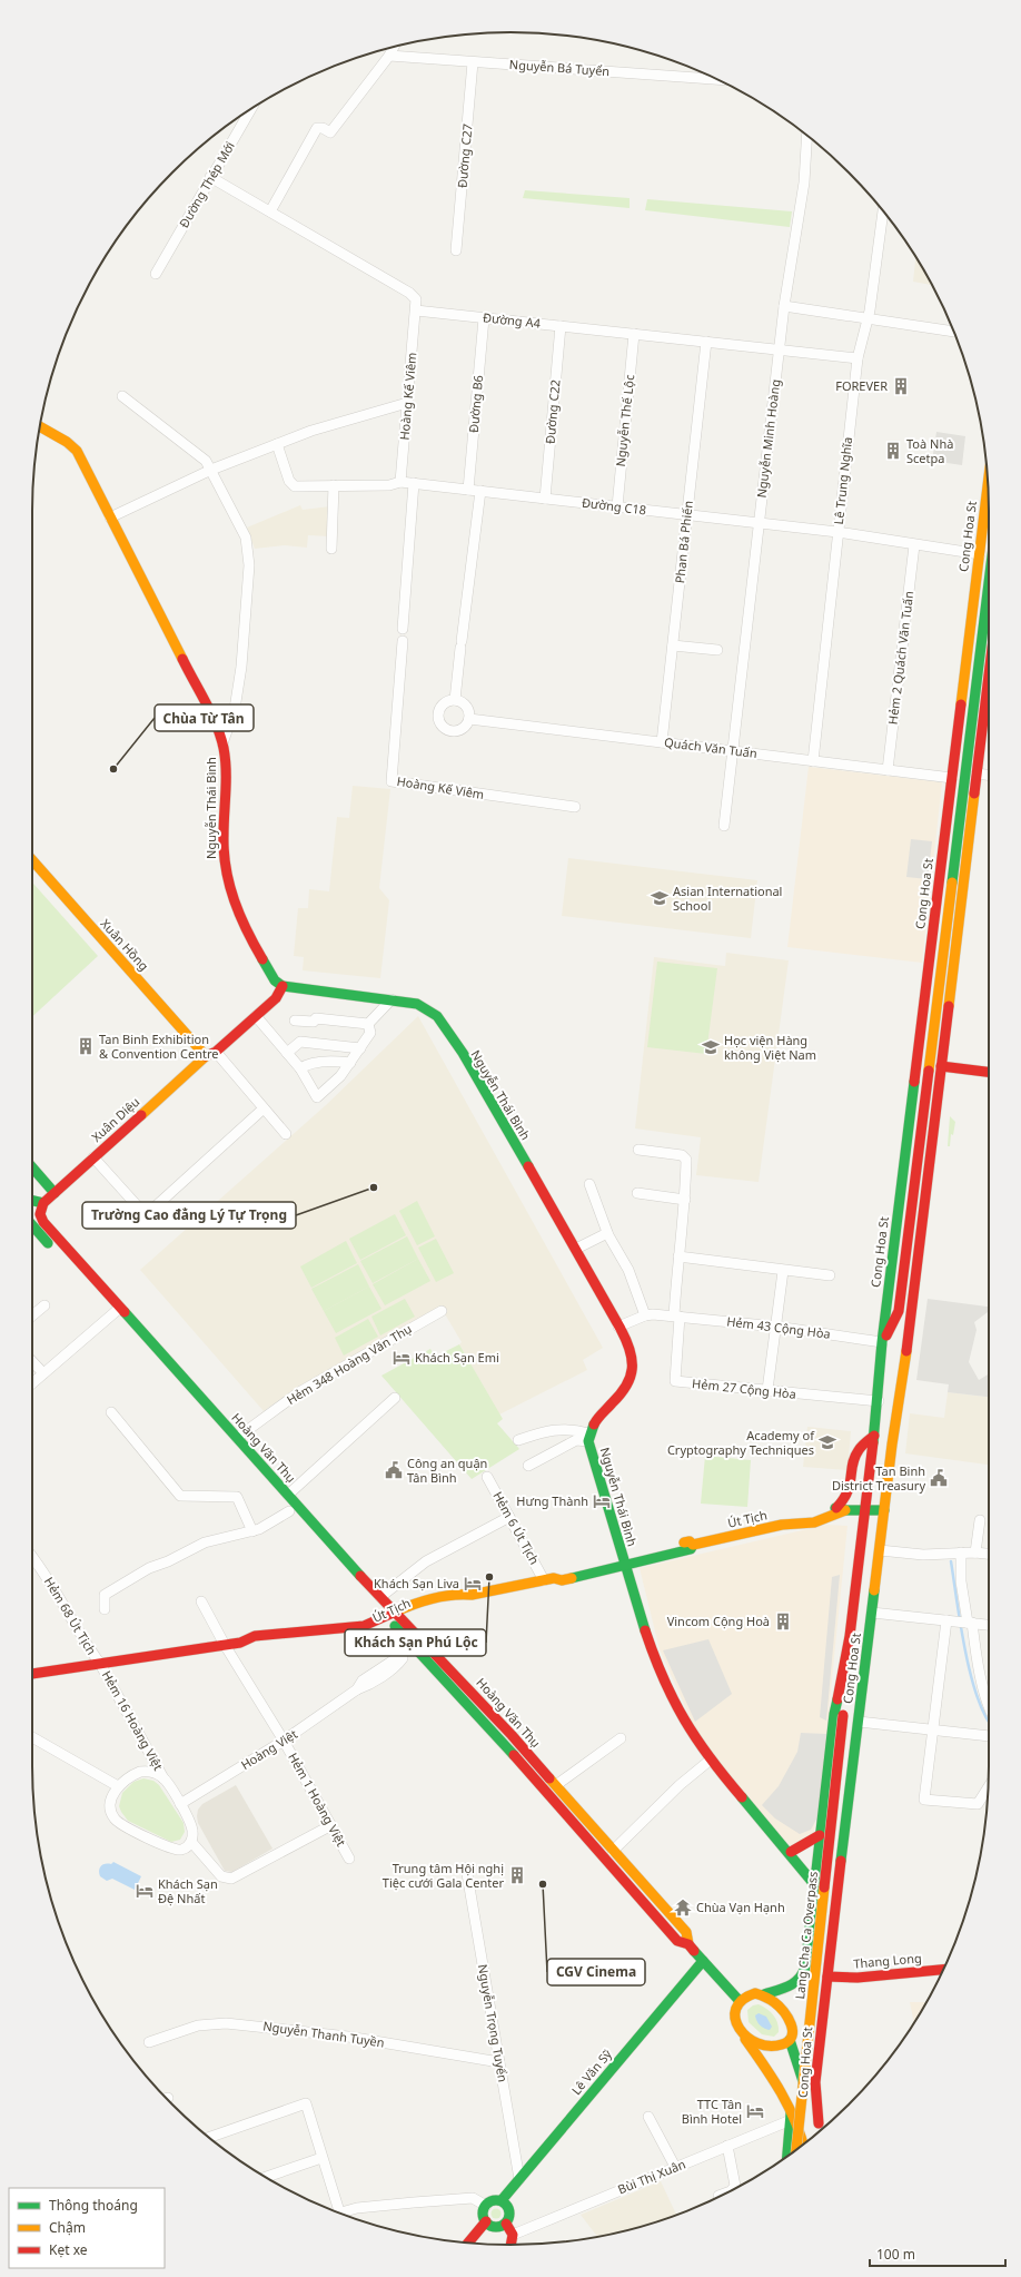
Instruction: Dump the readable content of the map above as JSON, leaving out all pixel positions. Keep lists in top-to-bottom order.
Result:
{
  "streets": {
    "main road": [
      "Cong Hoa St",
      "Nguyễn Thái Bình",
      "Xuân Hồng",
      "Xuân Diệu",
      "Hoàng Văn Thụ",
      "Út Tịch",
      "Lang Cha Ca Overpass",
      "Thang Long",
      "Lê Văn Sỹ"
    ],
    "street": [
      "Nguyễn Bá Tuyển",
      "Đường C27",
      "Đường Thép Mới",
      "Đường A4",
      "Hoàng Kế Viêm",
      "Đường B6",
      "Đường C22",
      "Nguyễn Thế Lộc",
      "Nguyễn Minh Hoàng",
      "Lê Trung Nghĩa",
      "Đường C18",
      "Phan Bá Phiến",
      "Hẻm 2 Quách Văn Tuấn",
      "Quách Văn Tuấn",
      "Hẻm 43 Cộng Hòa",
      "Hẻm 348 Hoàng Văn Thụ",
      "Hẻm 27 Cộng Hòa",
      "Hẻm 6 Út Tịch",
      "Hẻm 68 Út Tịch",
      "Hẻm 16 Hoàng Việt",
      "Hoàng Việt",
      "Hẻm 1 Hoàng Việt",
      "Nguyễn Trọng Tuyển",
      "Nguyễn Thanh Tuyền",
      "Bùi Thị Xuân"
    ]
  },
  "crossings": [
    ["Nguyễn Bá Tuyển", "Đường C27"],
    ["Đường A4", "Hoàng Kế Viêm"],
    ["Đường A4", "Đường B6"],
    ["Đường A4", "Đường C22"],
    ["Đường A4", "Nguyễn Thế Lộc"],
    ["Đường A4", "Nguyễn Minh Hoàng"],
    ["Đường A4", "Lê Trung Nghĩa"],
    ["Đường A4", "Phan Bá Phiến"],
    ["Hoàng Kế Viêm", "Đường C18"],
    ["Đường B6", "Đường C18"],
    ["Đường C22", "Đường C18"],
    ["Nguyễn Thế Lộc", "Đường C18"],
    ["Nguyễn Minh Hoàng", "Đường C18"],
    ["Nguyễn Minh Hoàng", "Quách Văn Tuấn"],
    ["Lê Trung Nghĩa", "Đường C18"],
    ["Lê Trung Nghĩa", "Quách Văn Tuấn"],
    ["Đường C18", "Cong Hoa St"],
    ["Đường C18", "Phan Bá Phiến"],
    ["Đường C18", "Hẻm 2 Quách Văn Tuấn"],
    ["Cong Hoa St", "Quách Văn Tuấn"],
    ["Cong Hoa St", "Nguyễn Thái Bình"],
    ["Cong Hoa St", "Hẻm 43 Cộng Hòa"],
    ["Cong Hoa St", "Hẻm 27 Cộng Hòa"],
    ["Cong Hoa St", "Út Tịch"],
    ["Cong Hoa St", "Lang Cha Ca Overpass"],
    ["Cong Hoa St", "Thang Long"],
    ["Phan Bá Phiến", "Quách Văn Tuấn"],
    ["Hẻm 2 Quách Văn Tuấn", "Quách Văn Tuấn"],
    ["Nguyễn Thái Bình", "Xuân Diệu"],
    ["Nguyễn Thái Bình", "Hẻm 43 Cộng Hòa"],
    ["Nguyễn Thái Bình", "Út Tịch"],
    ["Xuân Hồng", "Xuân Diệu"],
    ["Xuân Diệu", "Hoàng Văn Thụ"],
    ["Hẻm 43 Cộng Hòa", "Hẻm 27 Cộng Hòa"],
    ["Hẻm 348 Hoàng Văn Thụ", "Hoàng Văn Thụ"],
    ["Hoàng Văn Thụ", "Út Tịch"],
    ["Hoàng Văn Thụ", "Hoàng Việt"],
    ["Út Tịch", "Hẻm 6 Út Tịch"],
    ["Út Tịch", "Hẻm 68 Út Tịch"],
    ["Út Tịch", "Hẻm 16 Hoàng Việt"],
    ["Út Tịch", "Hẻm 1 Hoàng Việt"],
    ["Hẻm 68 Út Tịch", "Hẻm 16 Hoàng Việt"],
    ["Hoàng Việt", "Hẻm 1 Hoàng Việt"],
    ["Nguyễn Trọng Tuyển", "Nguyễn Thanh Tuyền"],
    ["Nguyễn Trọng Tuyển", "Lê Văn Sỹ"]
  ],
  "places": {
    "building": [
      "FOREVER",
      "Toà Nhà Scetpa",
      "Tan Binh Exhibition & Convention Centre",
      "Vincom Cộng Hoà",
      "Trung tâm Hội nghị Tiệc cưới Gala Center"
    ],
    "other": [
      "Chùa Từ Tân",
      "Trường Cao đẳng Lý Tự Trọng",
      "Khách Sạn Phú Lộc",
      "CGV Cinema"
    ],
    "school or university": ["Asian International School", "Học viện Hàng không Việt Nam", "Academy of Cryptography Techniques"],
    "hotel": [
      "Khách Sạn Emi",
      "Hưng Thành",
      "Khách Sạn Liva",
      "Khách Sạn Đệ Nhất",
      "TTC Tân Bình Hotel"
    ],
    "public building": ["Công an quận Tân Bình", "Tan Binh District Treasury"],
    "temple": ["Chùa Vạn Hạnh"]
  },
  "legend": ["Thông thoáng", "Chậm", "Kẹt xe"],
  "scale_bar": "100 m"
}
